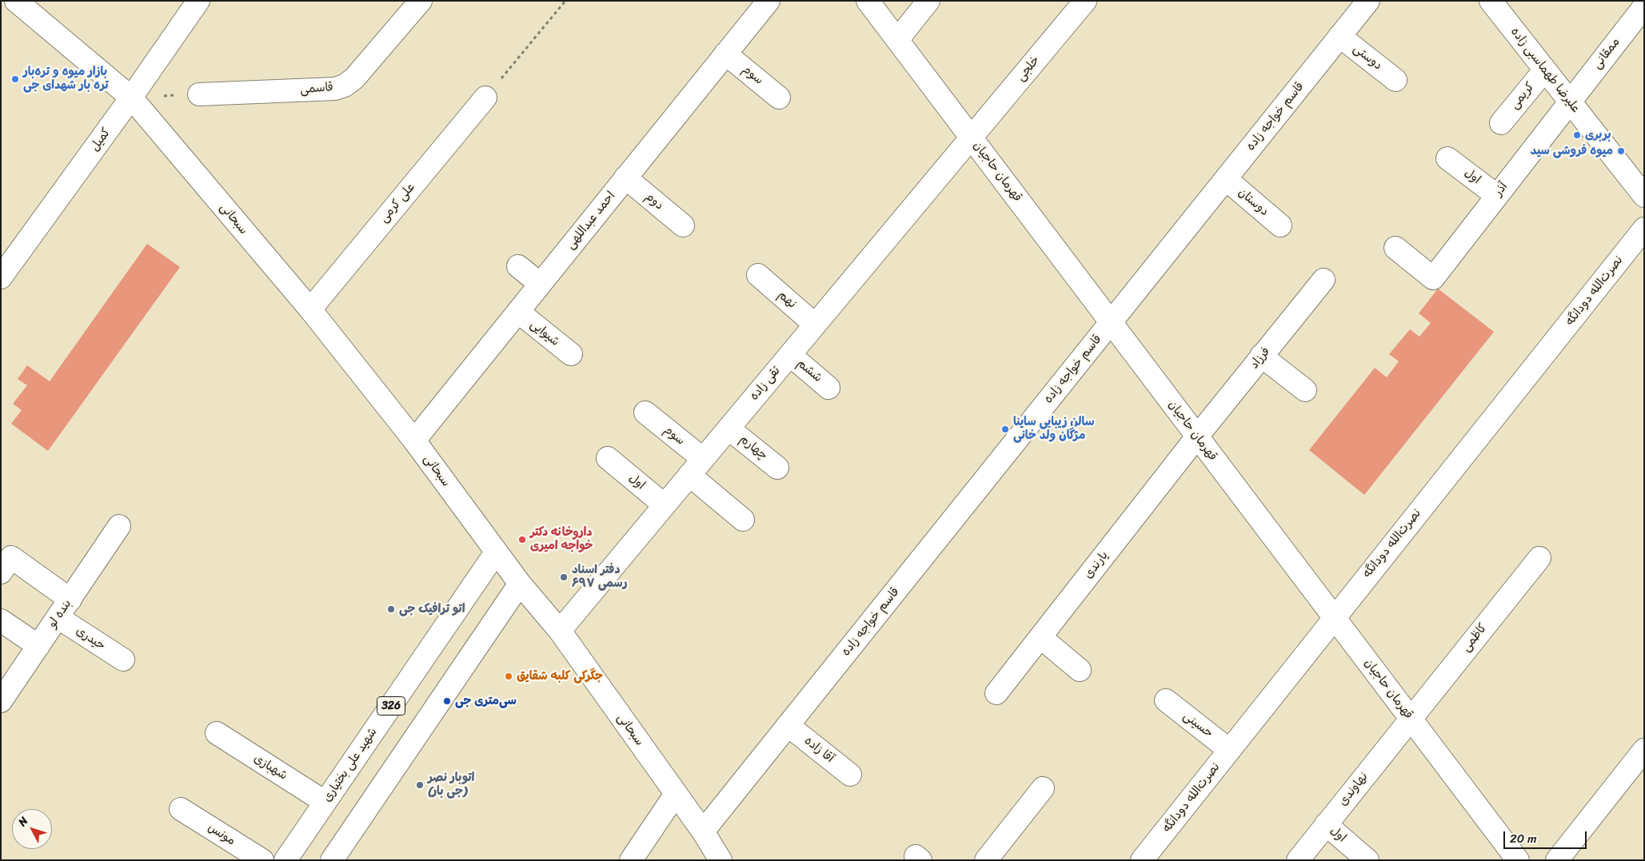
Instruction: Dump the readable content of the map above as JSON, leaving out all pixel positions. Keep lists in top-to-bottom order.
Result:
{
  "streets": {
    "street": [
      "ممقانی",
      "دوستی",
      "خلجی",
      "علیرضا طهماسبی زاده",
      "سوم",
      "قاسمی",
      "کریمی",
      "قاسم خواجه زاده",
      "کمیل",
      "قهرمان حاجیان",
      "اول",
      "آذر",
      "دوم",
      "دوستان",
      "علی کرمی",
      "سبحانی",
      "احمد عبداللهی",
      "نصرت‌الله دودانگه",
      "نهم",
      "شیوایی",
      "فرزاد",
      "ششم",
      "تقی زاده",
      "چهارم",
      "یارندی",
      "بنده لو",
      "کاظمی",
      "حیدری",
      "326",
      "حسینی",
      "آقا زاده",
      "شهید علی بختیاری",
      "شهبازی",
      "نهاوندی",
      "مونس"
    ]
  },
  "crossings": [
    ["ممقانی", "علیرضا طهماسبی زاده"],
    ["ممقانی", "آذر"],
    ["دوستی", "قاسم خواجه زاده"],
    ["خلجی", "قهرمان حاجیان"],
    ["خلجی", "تقی زاده"],
    ["علیرضا طهماسبی زاده", "کریمی"],
    ["علیرضا طهماسبی زاده", "آذر"],
    ["سوم", "احمد عبداللهی"],
    ["سوم", "تقی زاده"],
    ["قاسم خواجه زاده", "قهرمان حاجیان"],
    ["قاسم خواجه زاده", "دوستان"],
    ["قاسم خواجه زاده", "سبحانی"],
    ["قاسم خواجه زاده", "آقا زاده"],
    ["کمیل", "سبحانی"],
    ["قهرمان حاجیان", "نصرت‌الله دودانگه"],
    ["قهرمان حاجیان", "فرزاد"],
    ["قهرمان حاجیان", "تقی زاده"],
    ["قهرمان حاجیان", "یارندی"],
    ["قهرمان حاجیان", "کاظمی"],
    ["قهرمان حاجیان", "نهاوندی"],
    ["اول", "آذر"],
    ["اول", "تقی زاده"],
    ["اول", "نهاوندی"],
    ["دوم", "احمد عبداللهی"],
    ["علی کرمی", "سبحانی"],
    ["سبحانی", "احمد عبداللهی"],
    ["سبحانی", "تقی زاده"],
    ["سبحانی", "شهید علی بختیاری"],
    ["احمد عبداللهی", "شیوایی"],
    ["نصرت‌الله دودانگه", "حسینی"],
    ["نهم", "تقی زاده"],
    ["فرزاد", "یارندی"],
    ["ششم", "تقی زاده"],
    ["تقی زاده", "چهارم"],
    ["بنده لو", "حیدری"],
    ["کاظمی", "نهاوندی"],
    ["شهید علی بختیاری", "شهبازی"]
  ],
  "places": [
    "بازار میوه و تره‌بار تره بار شهدای جی",
    "بربری",
    "میوه فروشی سید",
    "سالن زیبایی ساینا مژگان ولد خانی",
    "داروخانه دکتر خواجه امیری",
    "دفتر اسناد رسمی ۶۹۷",
    "اتو ترافیک جی",
    "جگرکی کلبه شقایق",
    "سی‌متری جی",
    "اتوبار نصر (جی بار)"
  ],
  "scale_bar": "20 m",
  "north": "top left"
}
